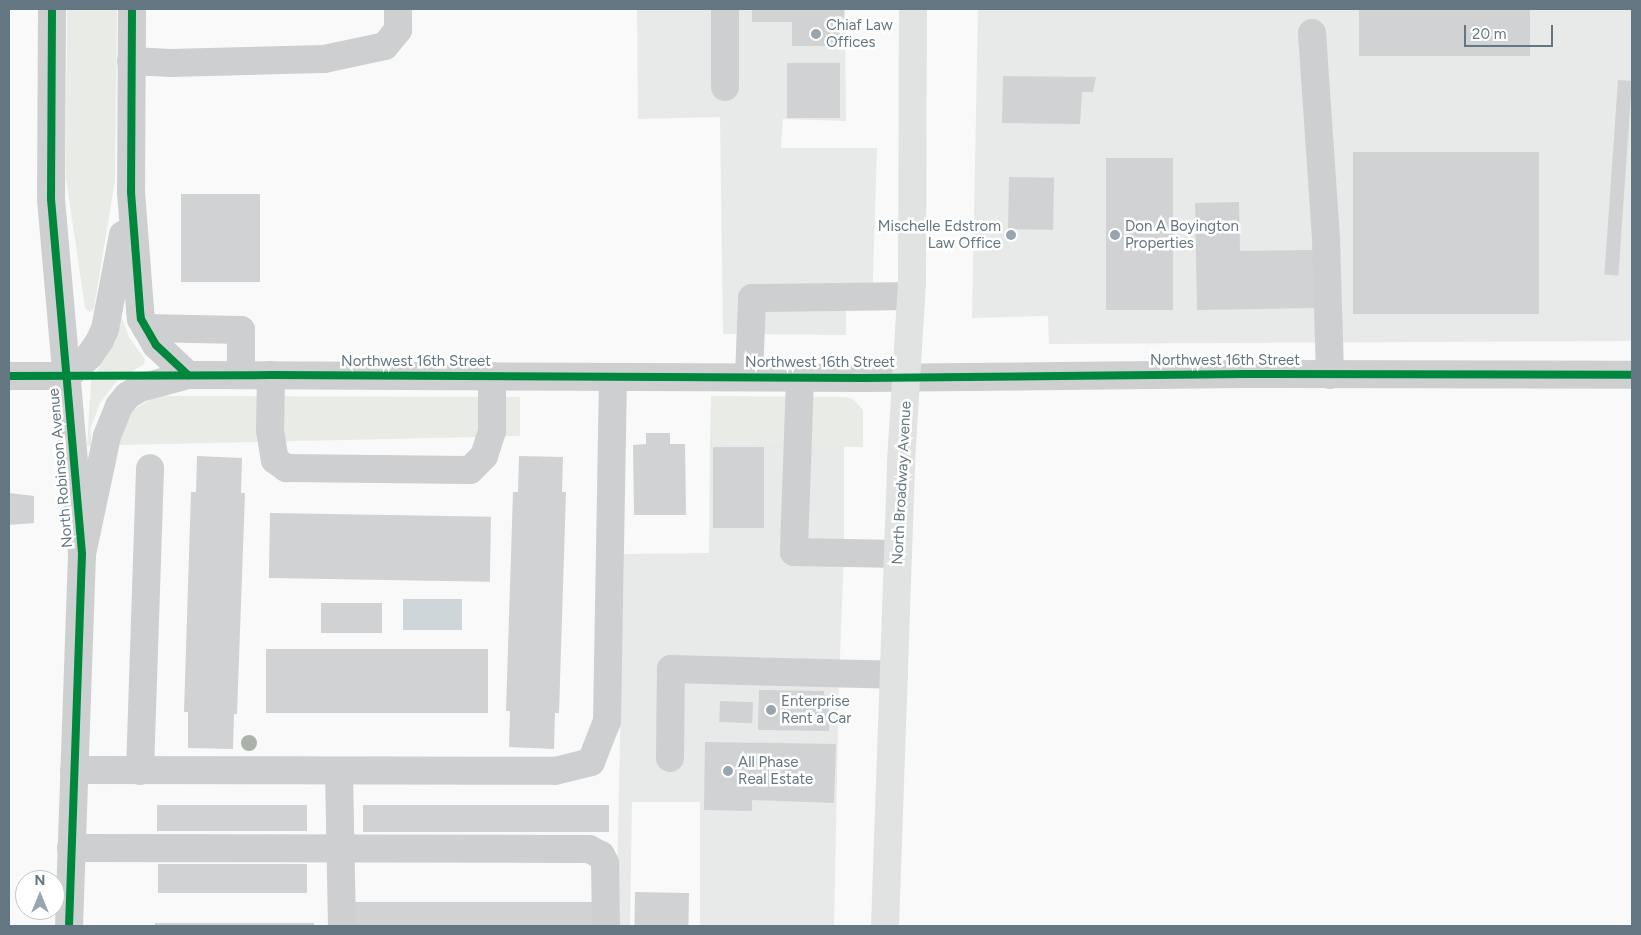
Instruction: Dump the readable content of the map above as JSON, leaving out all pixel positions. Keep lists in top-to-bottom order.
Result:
{
  "streets": {
    "main road": ["North Broadway Avenue"],
    "street": ["Northwest 16th Street", "North Robinson Avenue"]
  },
  "crossings": [
    ["Northwest 16th Street", "North Robinson Avenue"],
    ["Northwest 16th Street", "North Broadway Avenue"]
  ],
  "places": [
    "Chiaf Law Offices",
    "Mischelle Edstrom Law Office",
    "Don A Boyington Properties",
    "Enterprise Rent a Car",
    "All Phase Real Estate"
  ],
  "scale_bar": "20 m",
  "north": "top"
}
